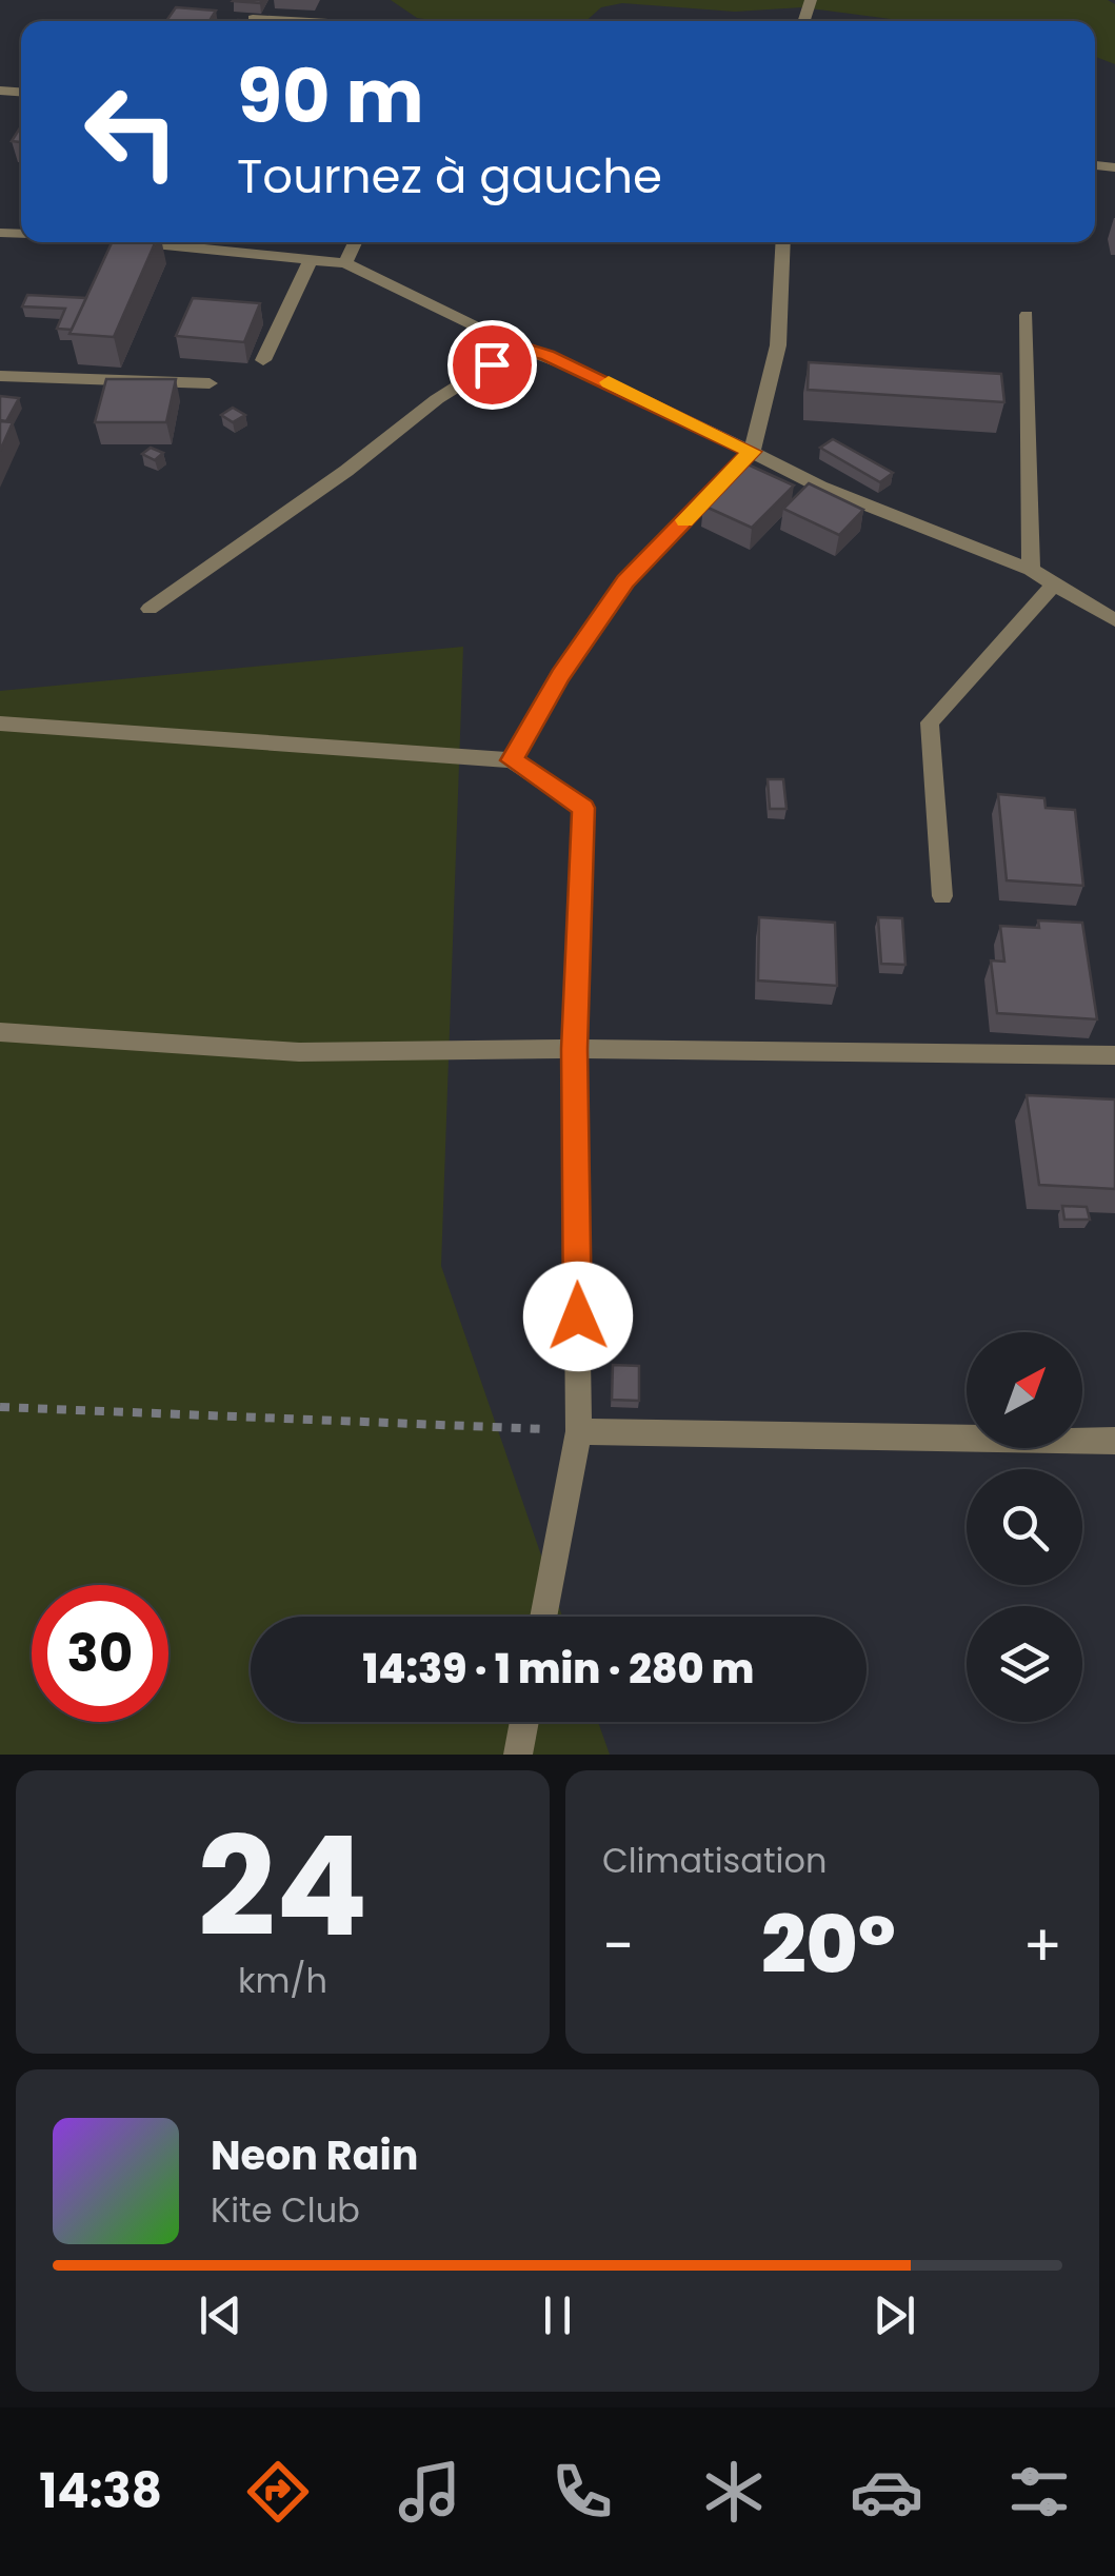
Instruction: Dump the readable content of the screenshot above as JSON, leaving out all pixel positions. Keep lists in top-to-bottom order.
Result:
{
  "north": "top right",
  "page": {
    "turn": ["90 m", "Tournez à gauche"],
    "limit": "30",
    "trip": "14:39 · 1 min · 280 m",
    "tile": [
      ["24", "km/h"],
      "Climatisation"
    ],
    "heat": ["−", "20°", "+"],
    "song": ["Neon Rain", "Kite Club"],
    "tabs": "14:38"
  }
}
